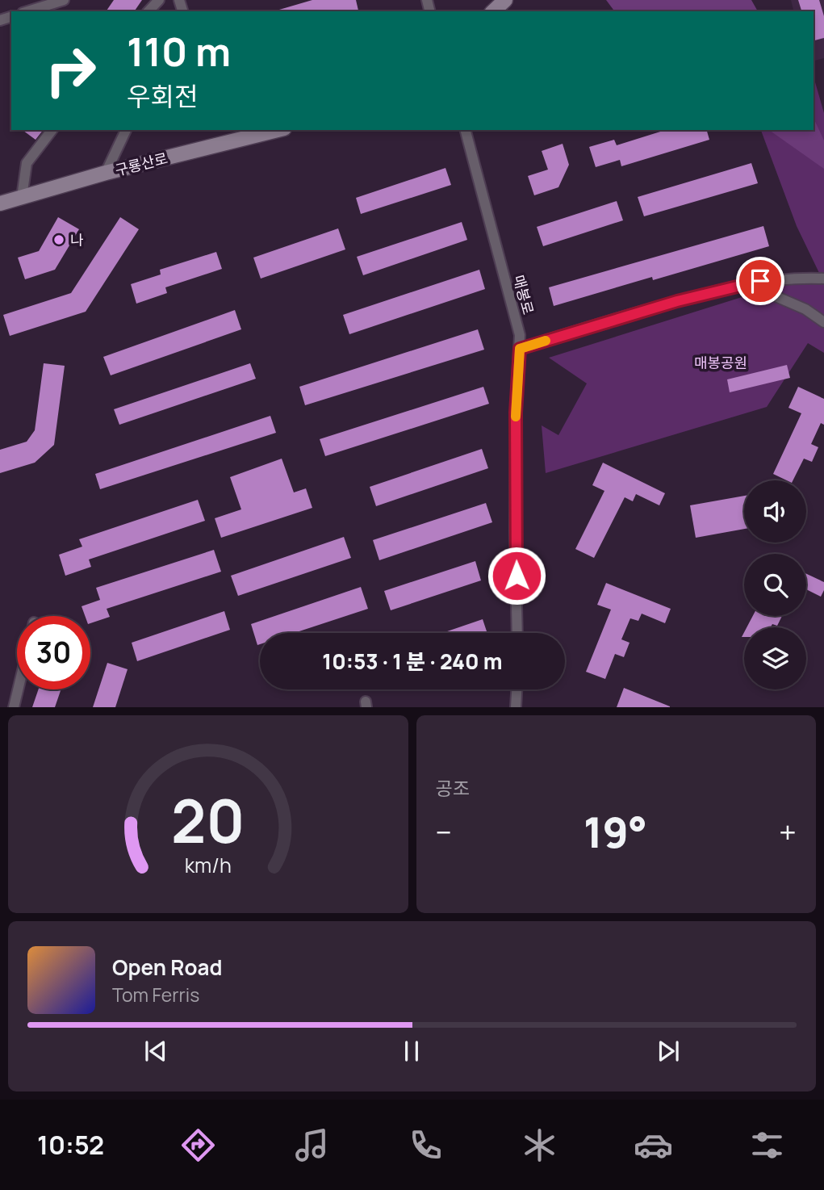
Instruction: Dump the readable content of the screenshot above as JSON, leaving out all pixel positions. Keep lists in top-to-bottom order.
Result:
{
  "streets": {
    "street": ["구룡산로", "매봉로"]
  },
  "parks": ["매봉공원"],
  "places": ["나"],
  "page": {
    "turn": ["110 m", "우회전"],
    "limit": "30",
    "trip": "10:53 · 1 분 · 240 m",
    "tile": "공조",
    "heat": ["−", "19°", "+"],
    "song": ["Open Road", "Tom Ferris"],
    "tabs": "10:52",
    "gauge": ["20", "km/h"]
  }
}
